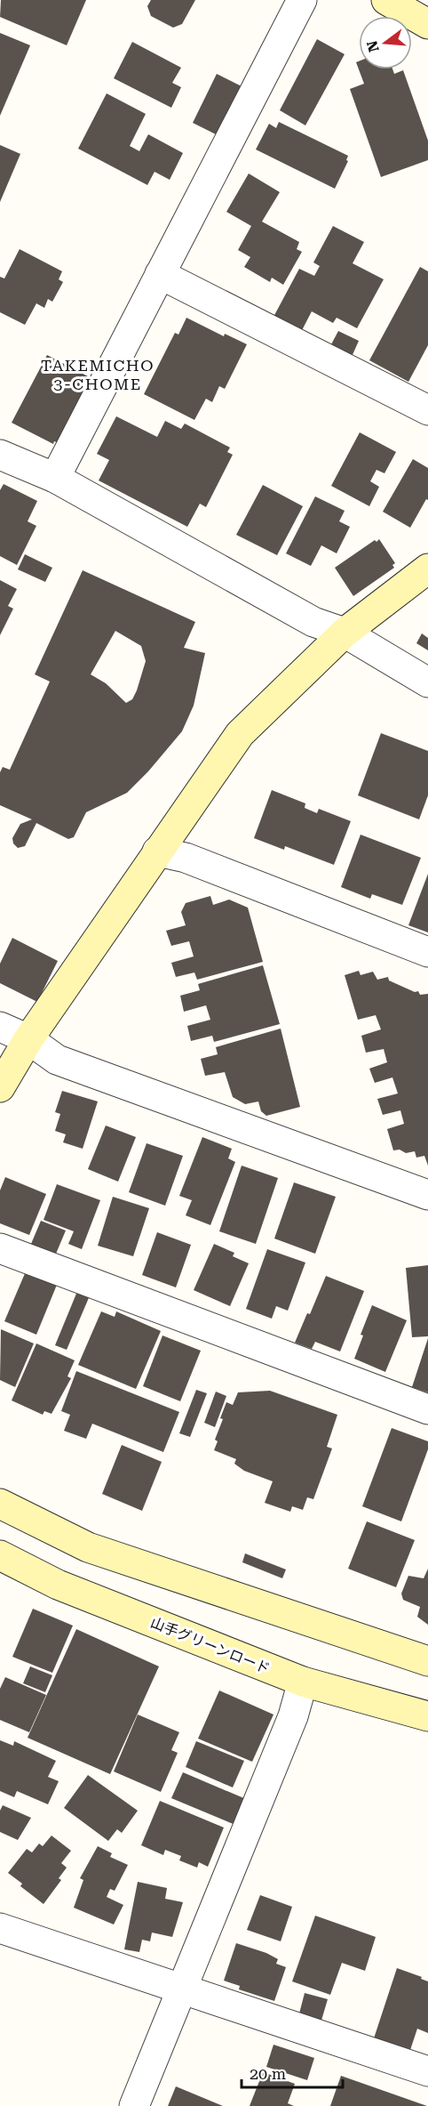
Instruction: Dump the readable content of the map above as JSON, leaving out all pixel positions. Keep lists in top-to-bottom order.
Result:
{
  "streets": {
    "street": ["山手グリーンロード"]
  },
  "districts": ["TAKEMICHO 3-CHOME"],
  "scale_bar": "20 m",
  "north": "left"
}
